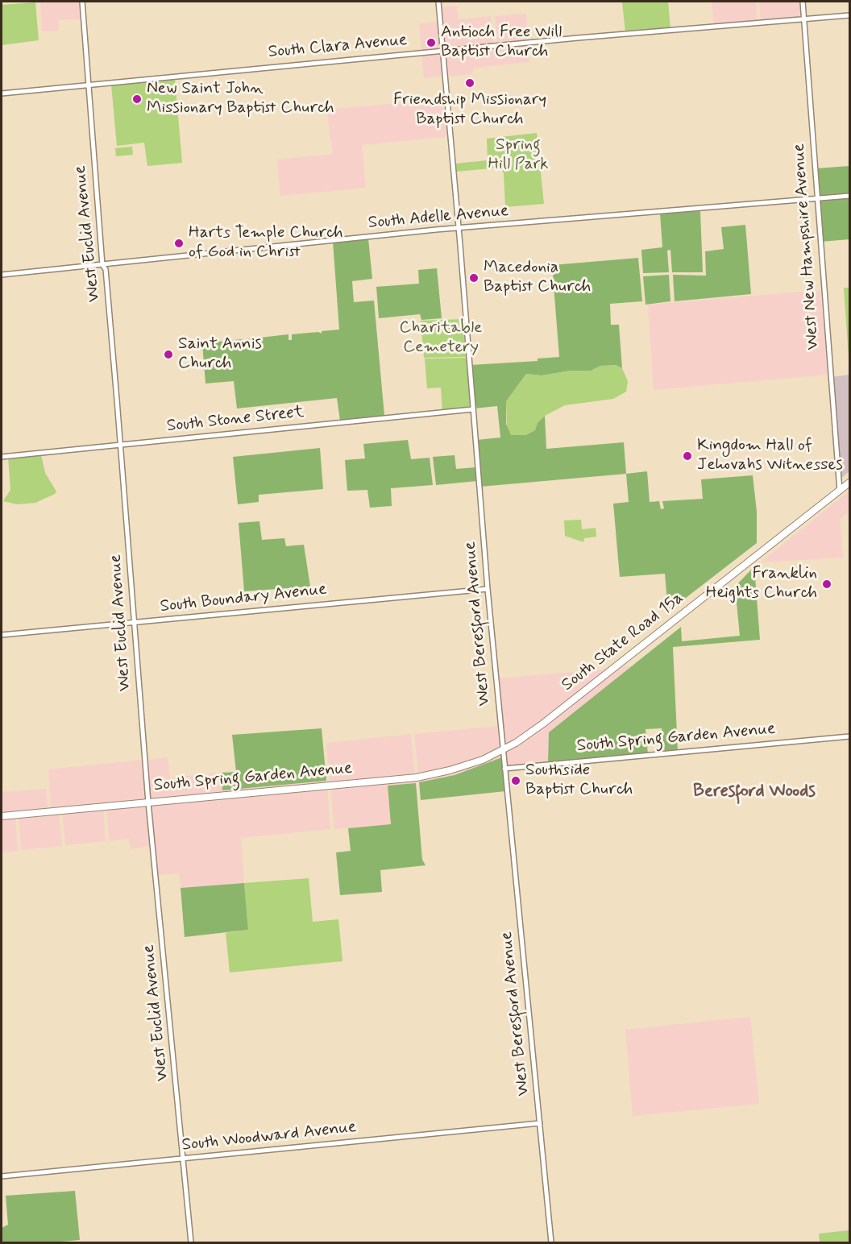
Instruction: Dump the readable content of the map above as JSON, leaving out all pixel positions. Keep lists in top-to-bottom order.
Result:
{
  "streets": {
    "highway": ["South State Road 15a", "South Spring Garden Avenue"],
    "street": [
      "South Clara Avenue",
      "South Adelle Avenue",
      "West Euclid Avenue",
      "West New Hampshire Avenue",
      "South Stone Street",
      "South Boundary Avenue",
      "West Beresford Avenue",
      "South Woodward Avenue"
    ]
  },
  "crossings": [
    ["South Clara Avenue", "West Euclid Avenue"],
    ["South Clara Avenue", "West New Hampshire Avenue"],
    ["South Clara Avenue", "West Beresford Avenue"],
    ["South Adelle Avenue", "West Euclid Avenue"],
    ["South Adelle Avenue", "West New Hampshire Avenue"],
    ["South Adelle Avenue", "West Beresford Avenue"],
    ["West Euclid Avenue", "South Stone Street"],
    ["West Euclid Avenue", "South Boundary Avenue"],
    ["West Euclid Avenue", "South Spring Garden Avenue"],
    ["West Euclid Avenue", "South Woodward Avenue"],
    ["West New Hampshire Avenue", "South State Road 15a"],
    ["South Stone Street", "West Beresford Avenue"],
    ["South Boundary Avenue", "West Beresford Avenue"],
    ["West Beresford Avenue", "South State Road 15a"],
    ["West Beresford Avenue", "South Spring Garden Avenue"],
    ["West Beresford Avenue", "South Woodward Avenue"],
    ["South State Road 15a", "South Spring Garden Avenue"]
  ],
  "districts": ["Beresford Woods"],
  "parks": ["Spring Hill Park", "Charitable Cemetery"],
  "places": [
    "Antioch Free Will Baptist Church",
    "Friendship Missionary Baptist Church",
    "New Saint John Missionary Baptist Church",
    "Harts Temple Church of God in Christ",
    "Macedonia Baptist Church",
    "Saint Annis Church",
    "Kingdom Hall of Jehovahs Witnesses",
    "Franklin Heights Church",
    "Southside Baptist Church"
  ]
}
